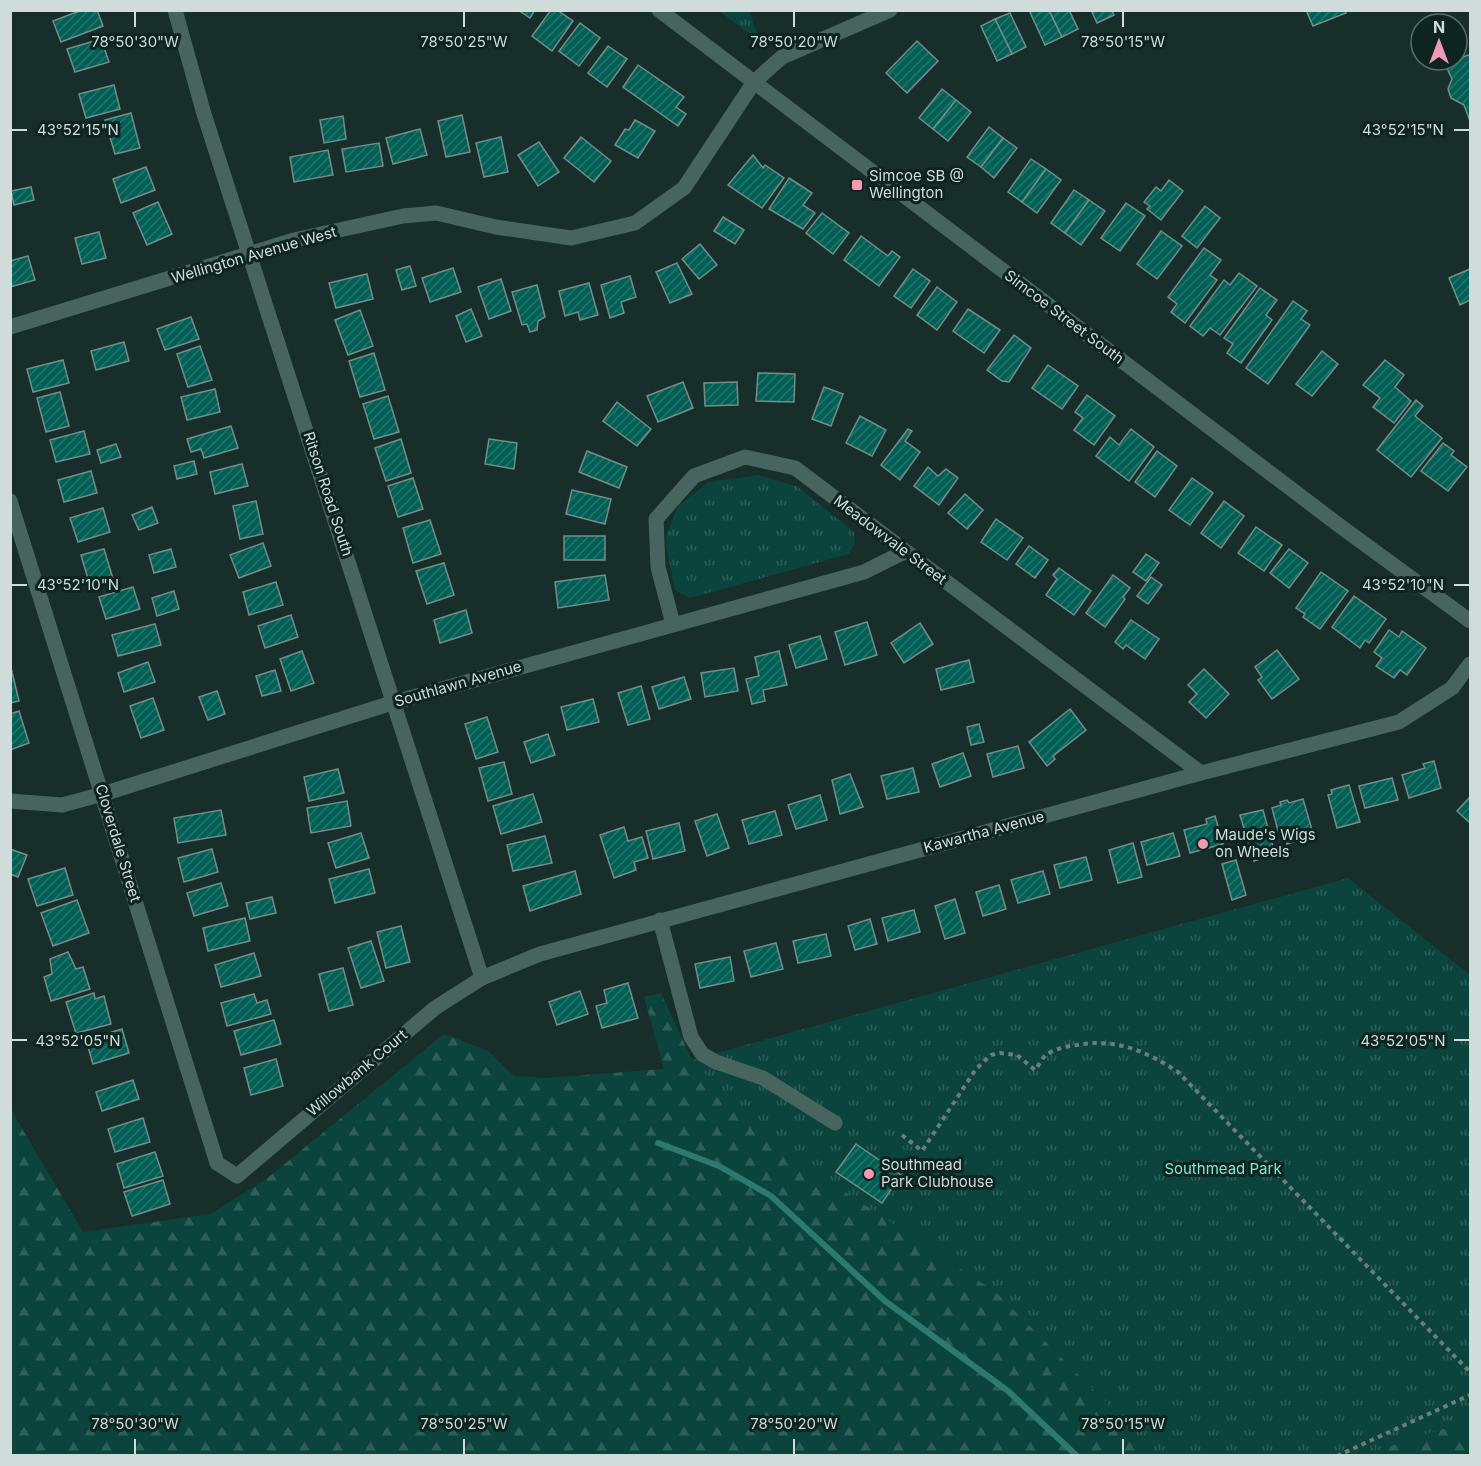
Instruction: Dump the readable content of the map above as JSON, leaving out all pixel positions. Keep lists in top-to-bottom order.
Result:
{
  "streets": {
    "street": [
      "Wellington Avenue West",
      "Simcoe Street South",
      "Ritson Road South",
      "Meadowvale Street",
      "Southlawn Avenue",
      "Kawartha Avenue",
      "Cloverdale Street",
      "Willowbank Court"
    ]
  },
  "crossings": [
    ["Wellington Avenue West", "Simcoe Street South"],
    ["Wellington Avenue West", "Ritson Road South"],
    ["Ritson Road South", "Southlawn Avenue"],
    ["Ritson Road South", "Kawartha Avenue"],
    ["Ritson Road South", "Willowbank Court"],
    ["Meadowvale Street", "Southlawn Avenue"],
    ["Meadowvale Street", "Kawartha Avenue"],
    ["Southlawn Avenue", "Cloverdale Street"],
    ["Kawartha Avenue", "Willowbank Court"],
    ["Cloverdale Street", "Willowbank Court"]
  ],
  "parks": ["Southmead Park"],
  "places": {
    "transit": ["Simcoe SB @ Wellington"],
    "other": ["Maude's Wigs on Wheels", "Southmead Park Clubhouse"]
  },
  "north": "top",
  "coordinates": [
    "78°50'30\"W",
    "78°50'25\"W",
    "78°50'20\"W",
    "78°50'15\"W",
    "43°52'15\"N",
    "43°52'10\"N",
    "43°52'05\"N"
  ]
}
